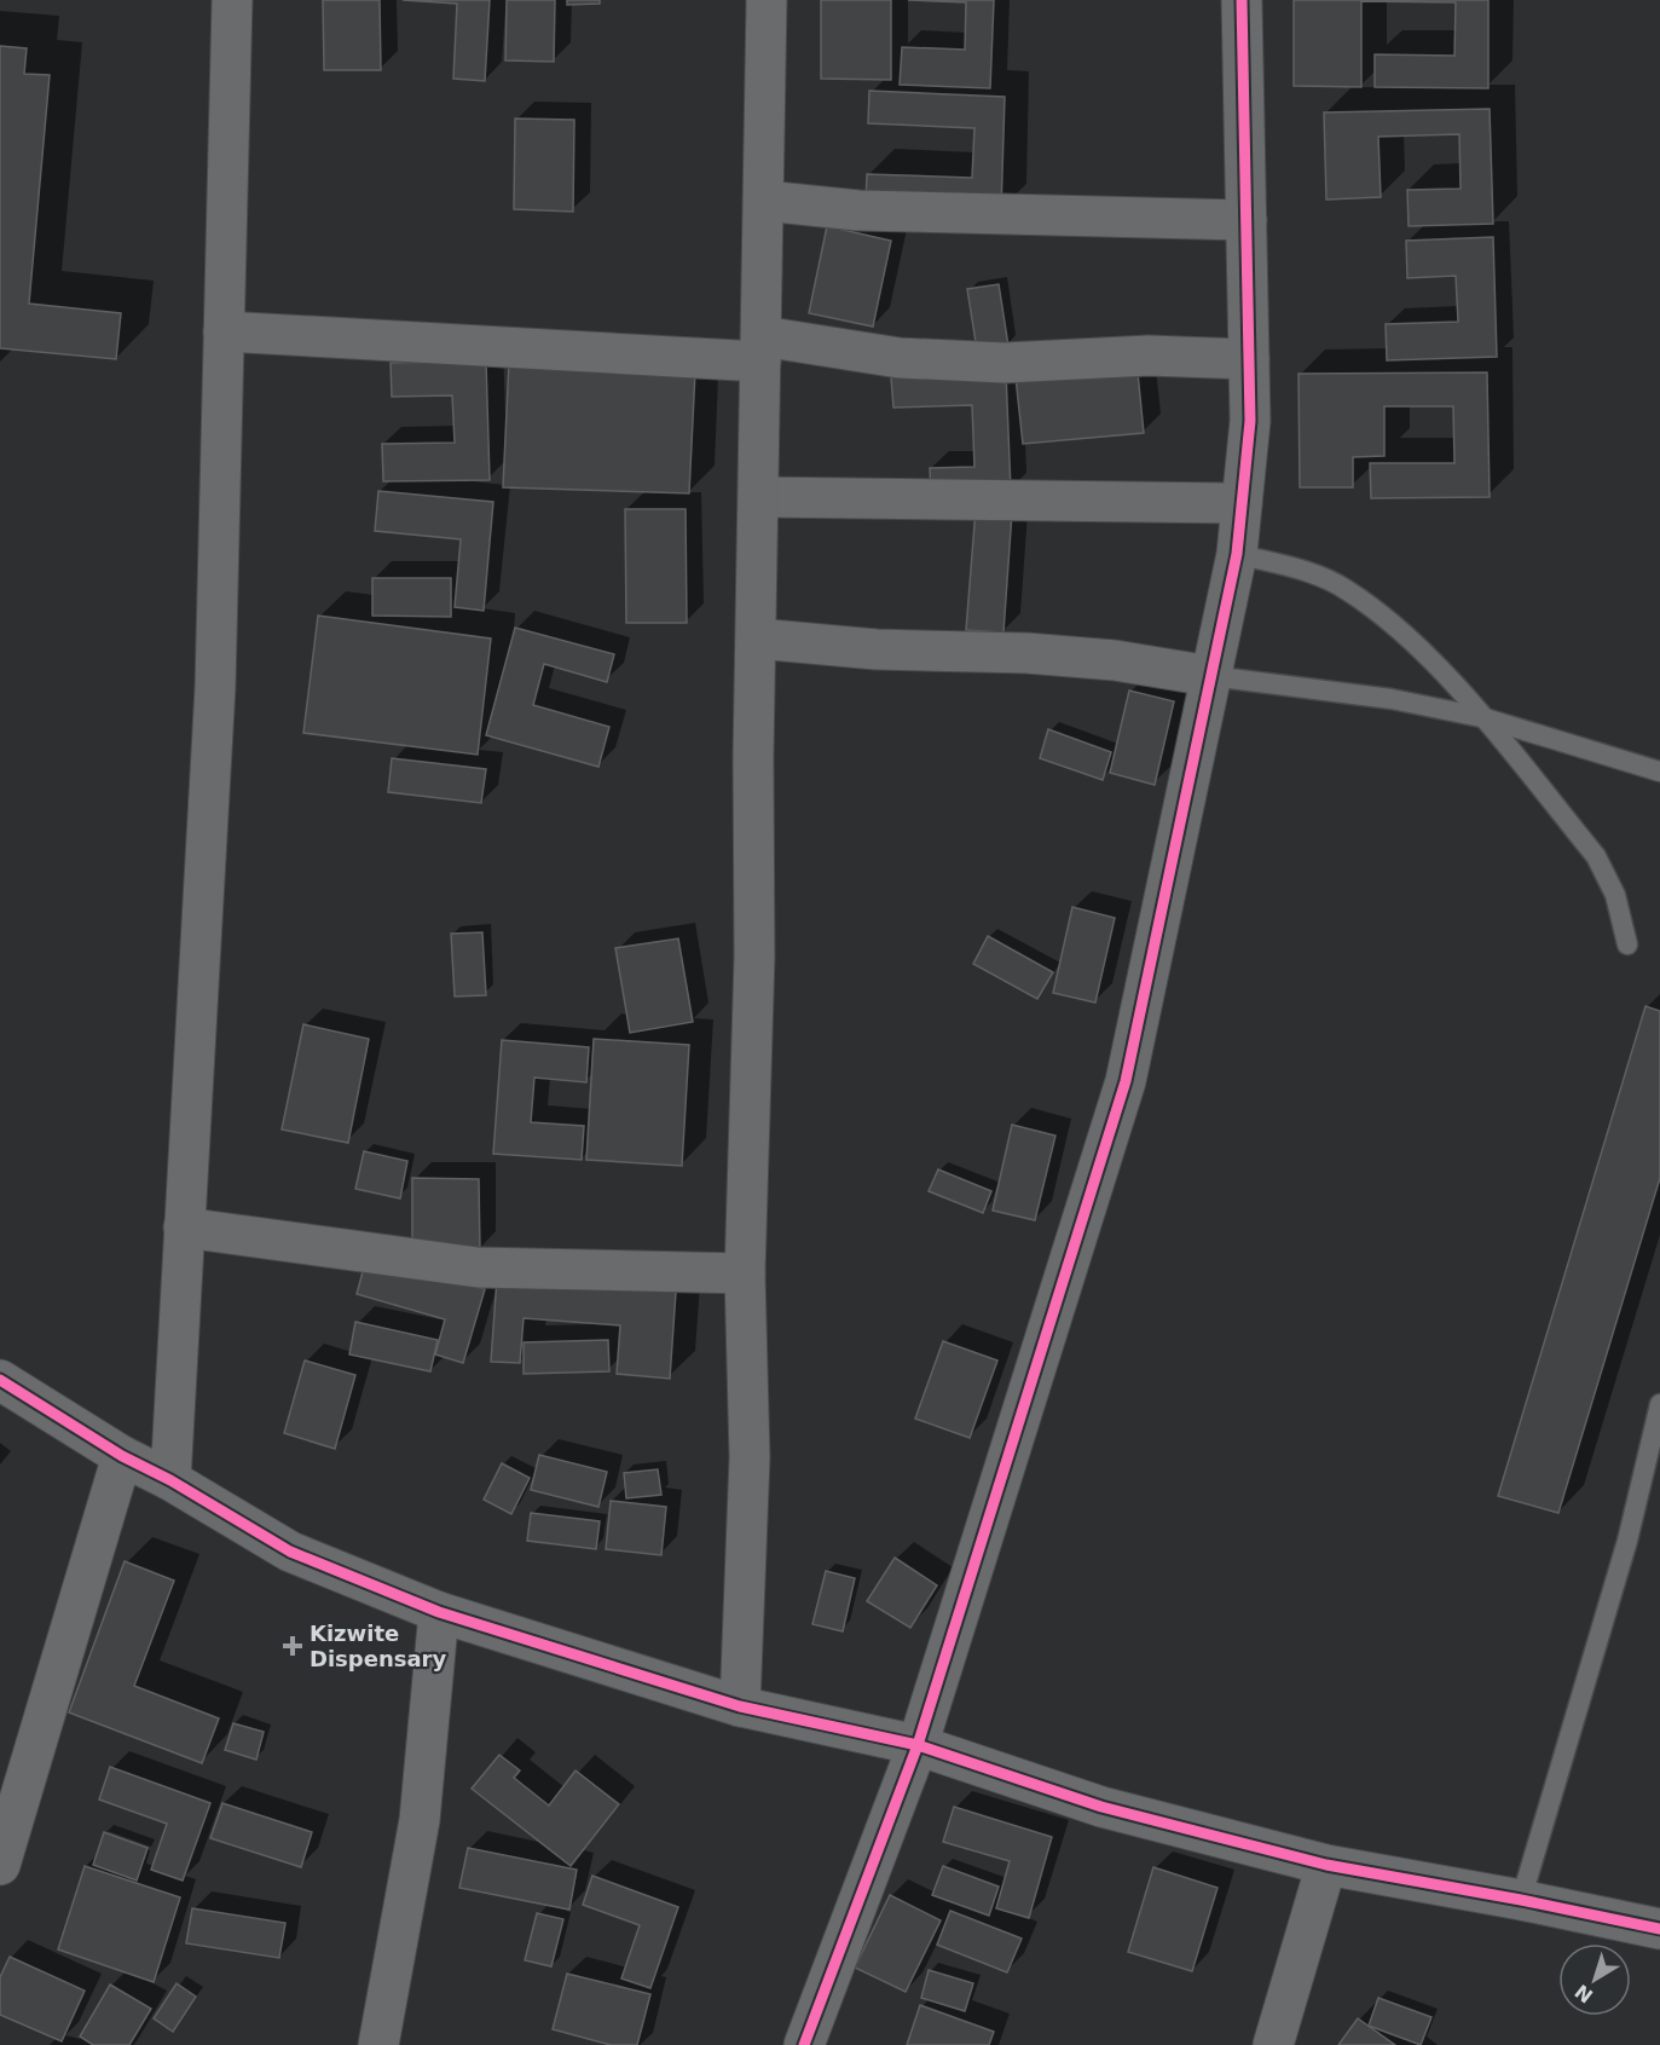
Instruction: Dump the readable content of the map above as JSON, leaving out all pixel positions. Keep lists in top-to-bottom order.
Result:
{
  "places": {
    "health": ["Kizwite Dispensary"]
  },
  "north": "bottom left"
}
